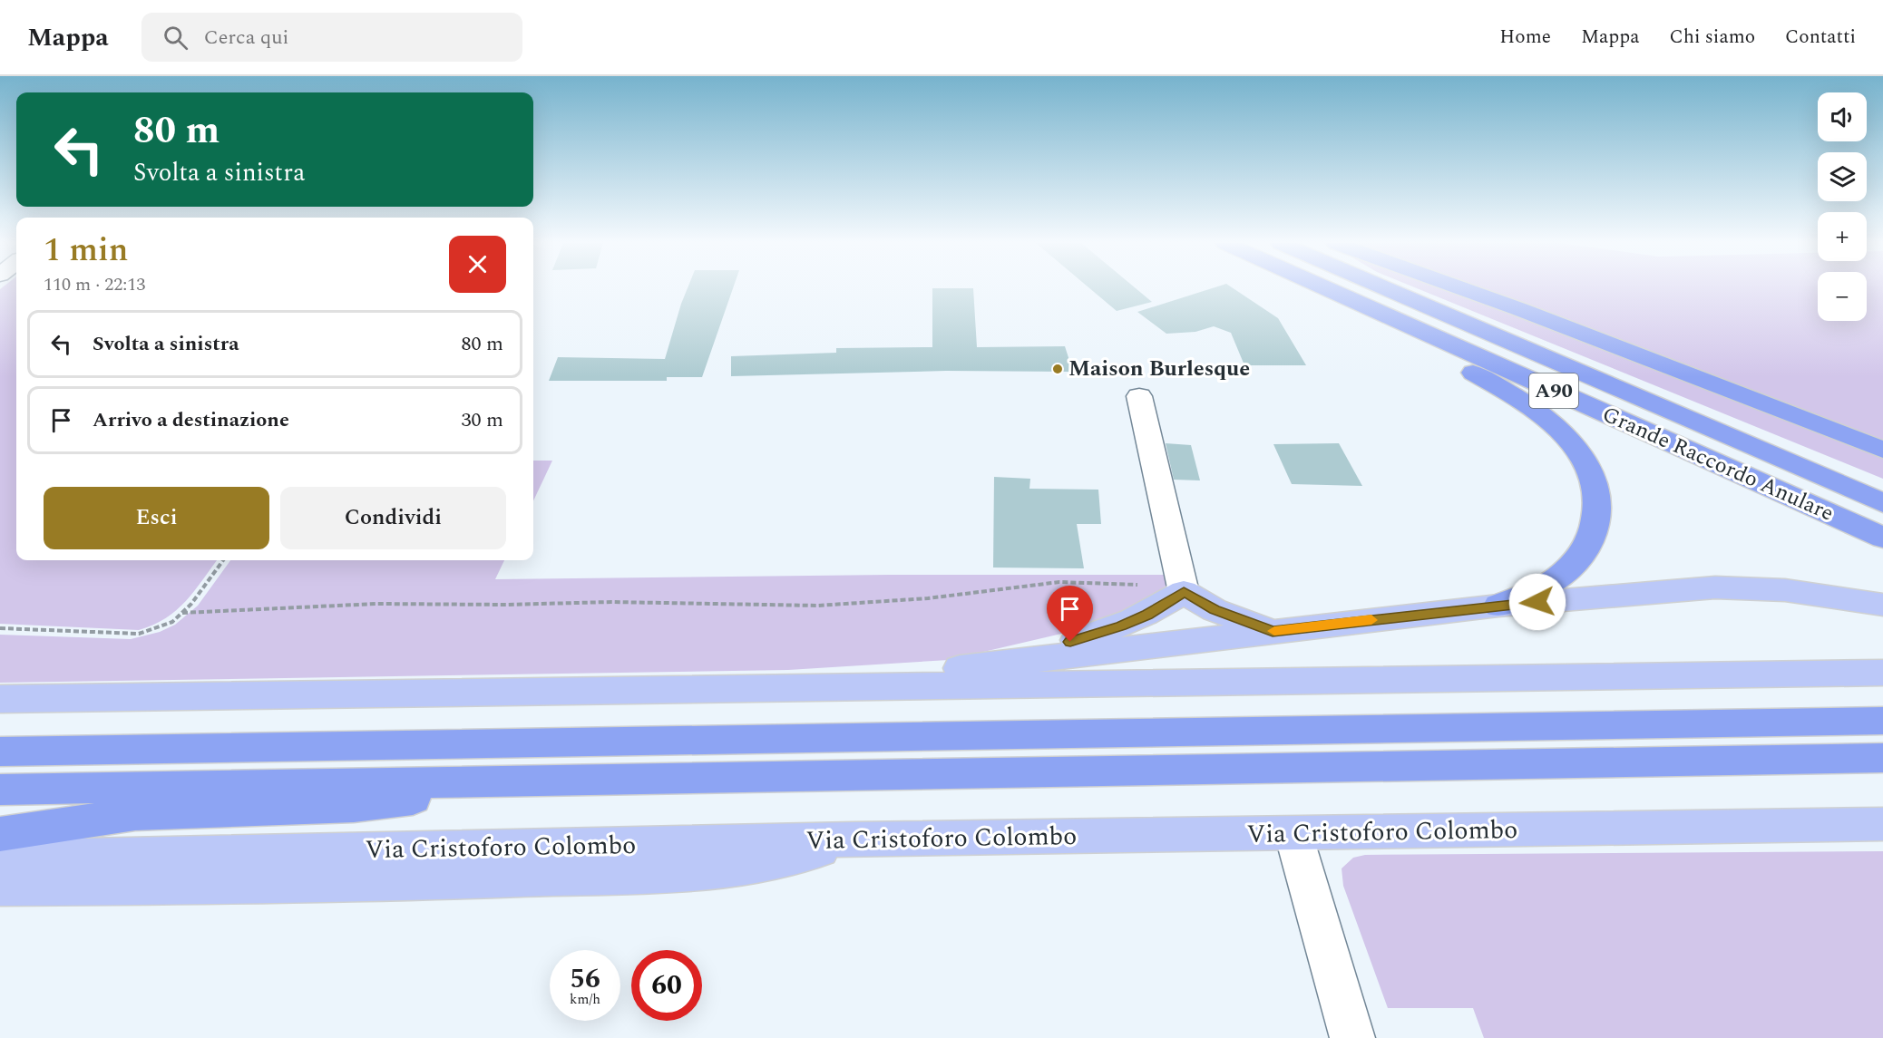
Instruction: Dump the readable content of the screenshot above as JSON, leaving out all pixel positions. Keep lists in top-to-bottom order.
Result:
{
  "streets": {
    "highway": ["A90", "Grande Raccordo Anulare"],
    "main road": ["Via Cristoforo Colombo"]
  },
  "places": ["Maison Burlesque"],
  "page": {
    "header": "Mappa",
    "search": "Cerca qui",
    "nav": [
      "Home",
      "Mappa",
      "Chi siamo",
      "Contatti"
    ],
    "map_buttons": ["+", "−"],
    "turn": ["80 m", "Svolta a sinistra"],
    "heading": ["1 min", "110 m · 22:13"],
    "list": [
      {
        "name": "Svolta a sinistra",
        "value": "80 m"
      },
      {
        "name": "Arrivo a destinazione",
        "value": "30 m"
      }
    ],
    "buttons": ["Esci", "Condividi"],
    "speed": "56 km/h",
    "limit": "60"
  }
}
